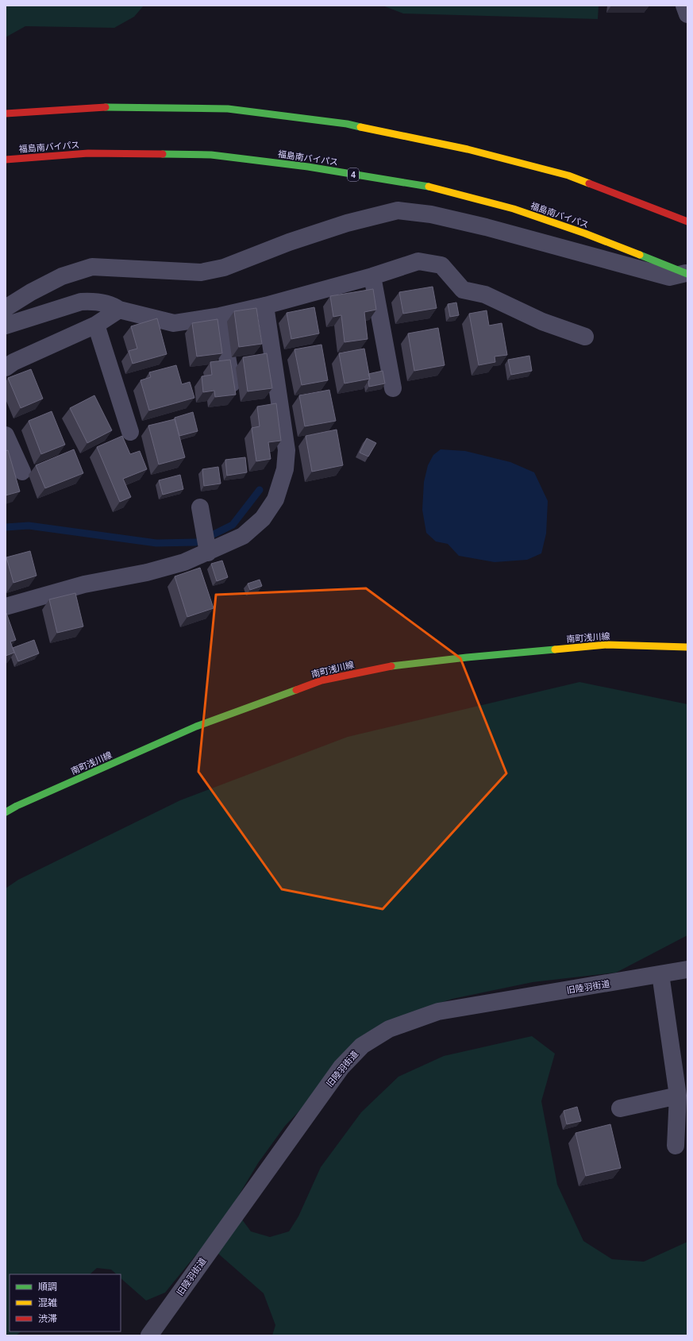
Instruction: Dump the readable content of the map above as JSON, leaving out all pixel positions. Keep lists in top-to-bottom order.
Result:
{
  "streets": {
    "main road": ["福島南バイパス", "4", "南町浅川線"],
    "street": ["旧陸羽街道"]
  },
  "legend": ["順調", "混雑", "渋滞"]
}
